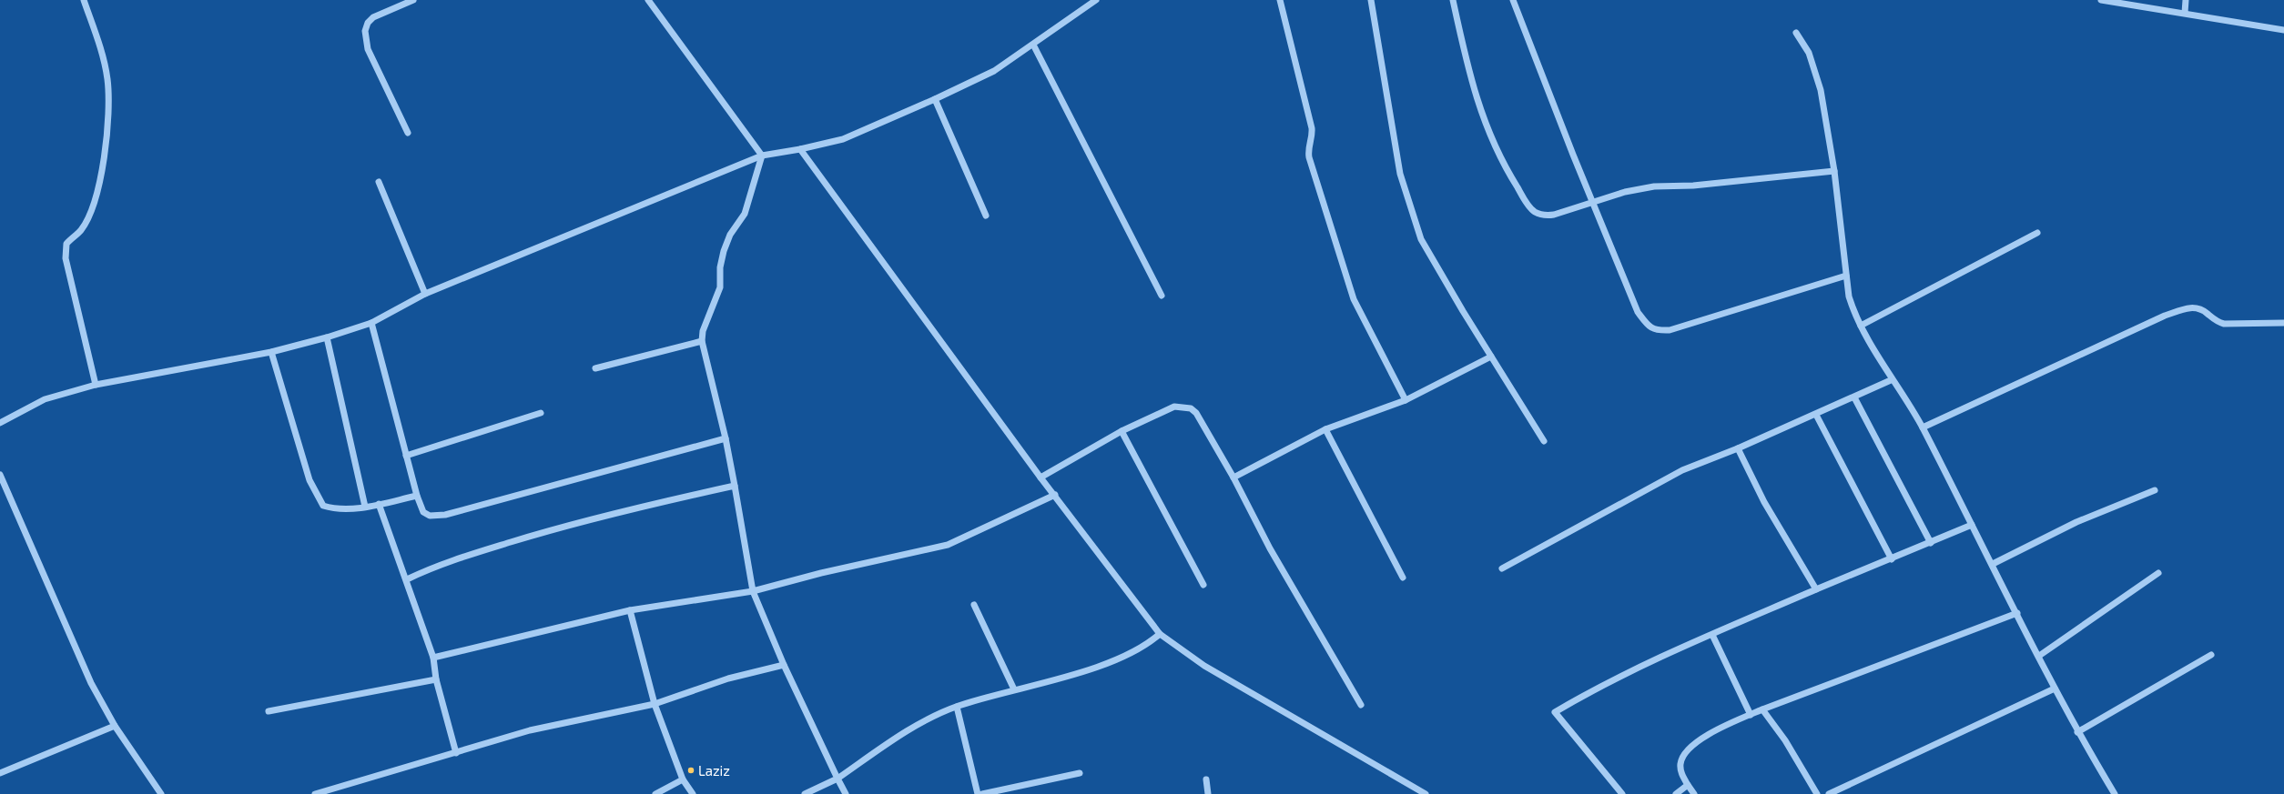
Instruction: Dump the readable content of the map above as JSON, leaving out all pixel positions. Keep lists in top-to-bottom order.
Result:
{
  "places": ["Laziz"]
}
